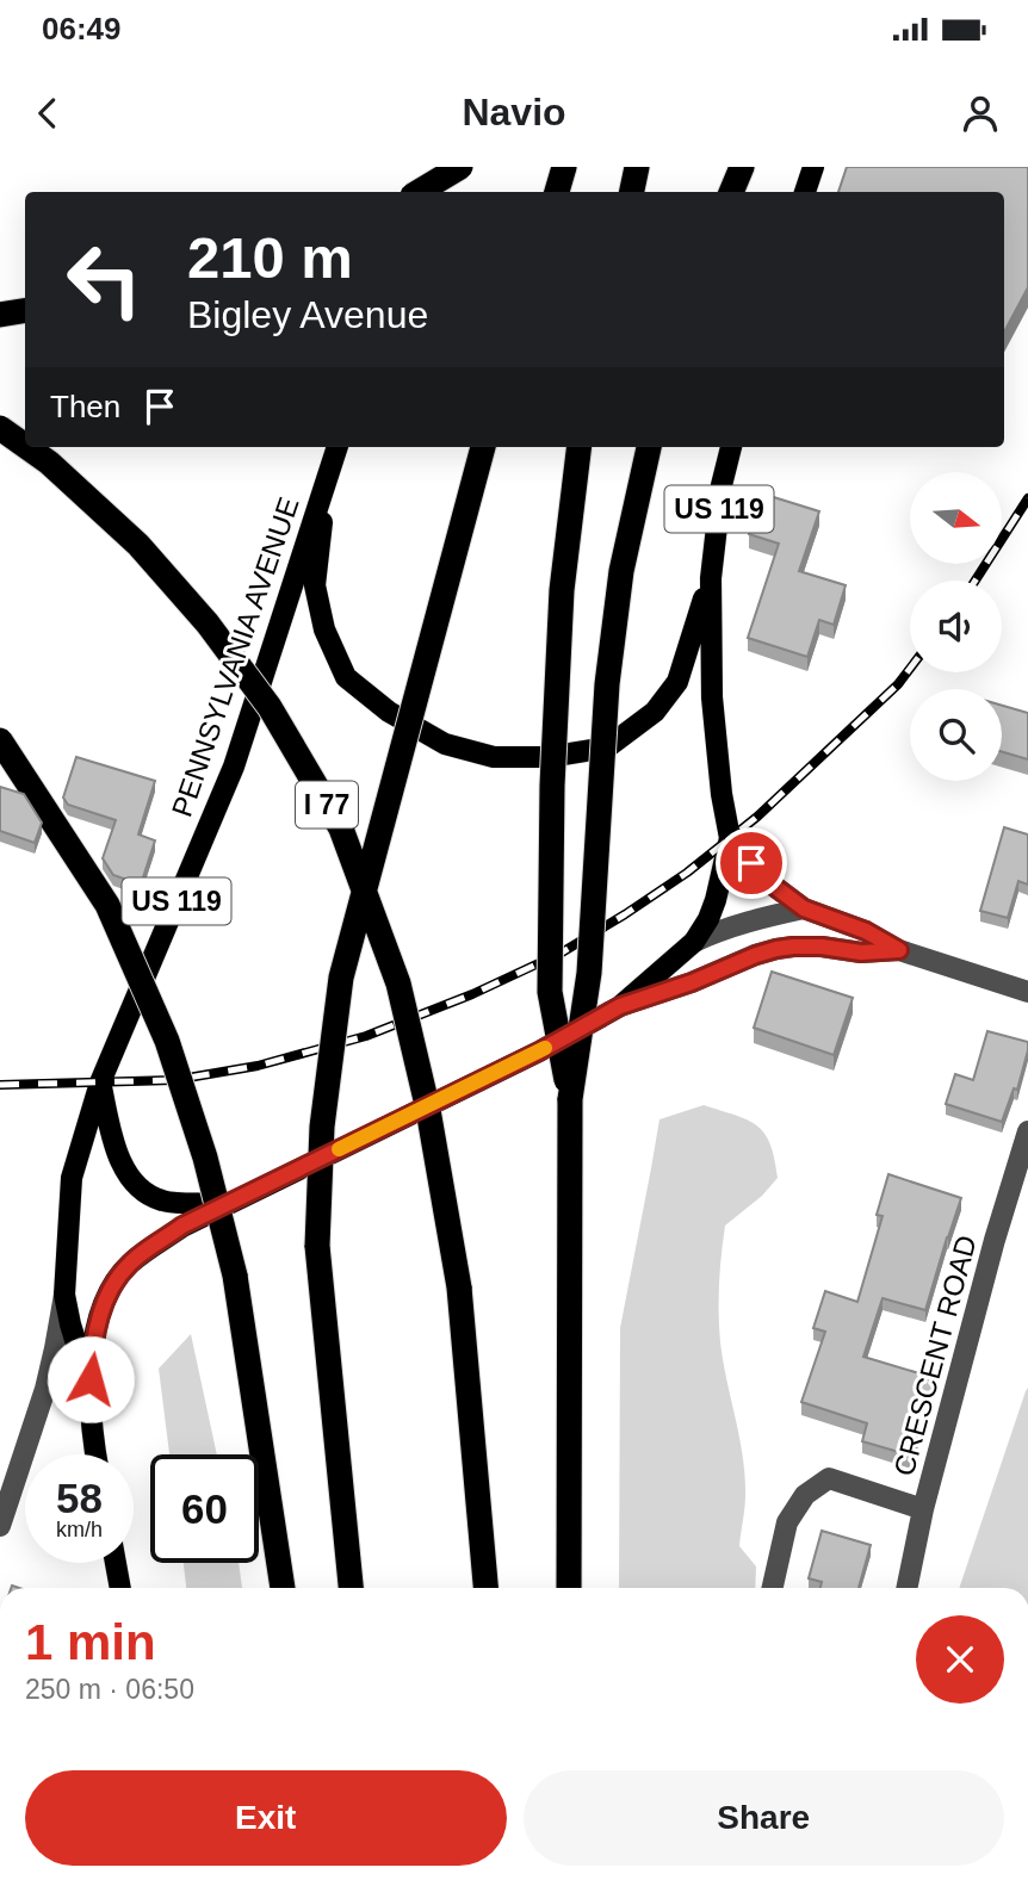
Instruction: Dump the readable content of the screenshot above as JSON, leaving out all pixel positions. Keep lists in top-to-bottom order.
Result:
{
  "streets": {
    "highway": ["I 77"],
    "main road": ["US 119", "PENNSYLVANIA AVENUE"],
    "street": ["CRESCENT ROAD"]
  },
  "crossings": [
    ["US 119", "PENNSYLVANIA AVENUE"]
  ],
  "north": "right",
  "page": {
    "status": "06:49",
    "header": "Navio",
    "turn": ["210 m", "Bigley Avenue"],
    "then": "Then",
    "speed": "58 km/h",
    "limit": "60",
    "heading": ["1 min", "250 m · 06:50"],
    "buttons": ["Exit", "Share"]
  }
}
